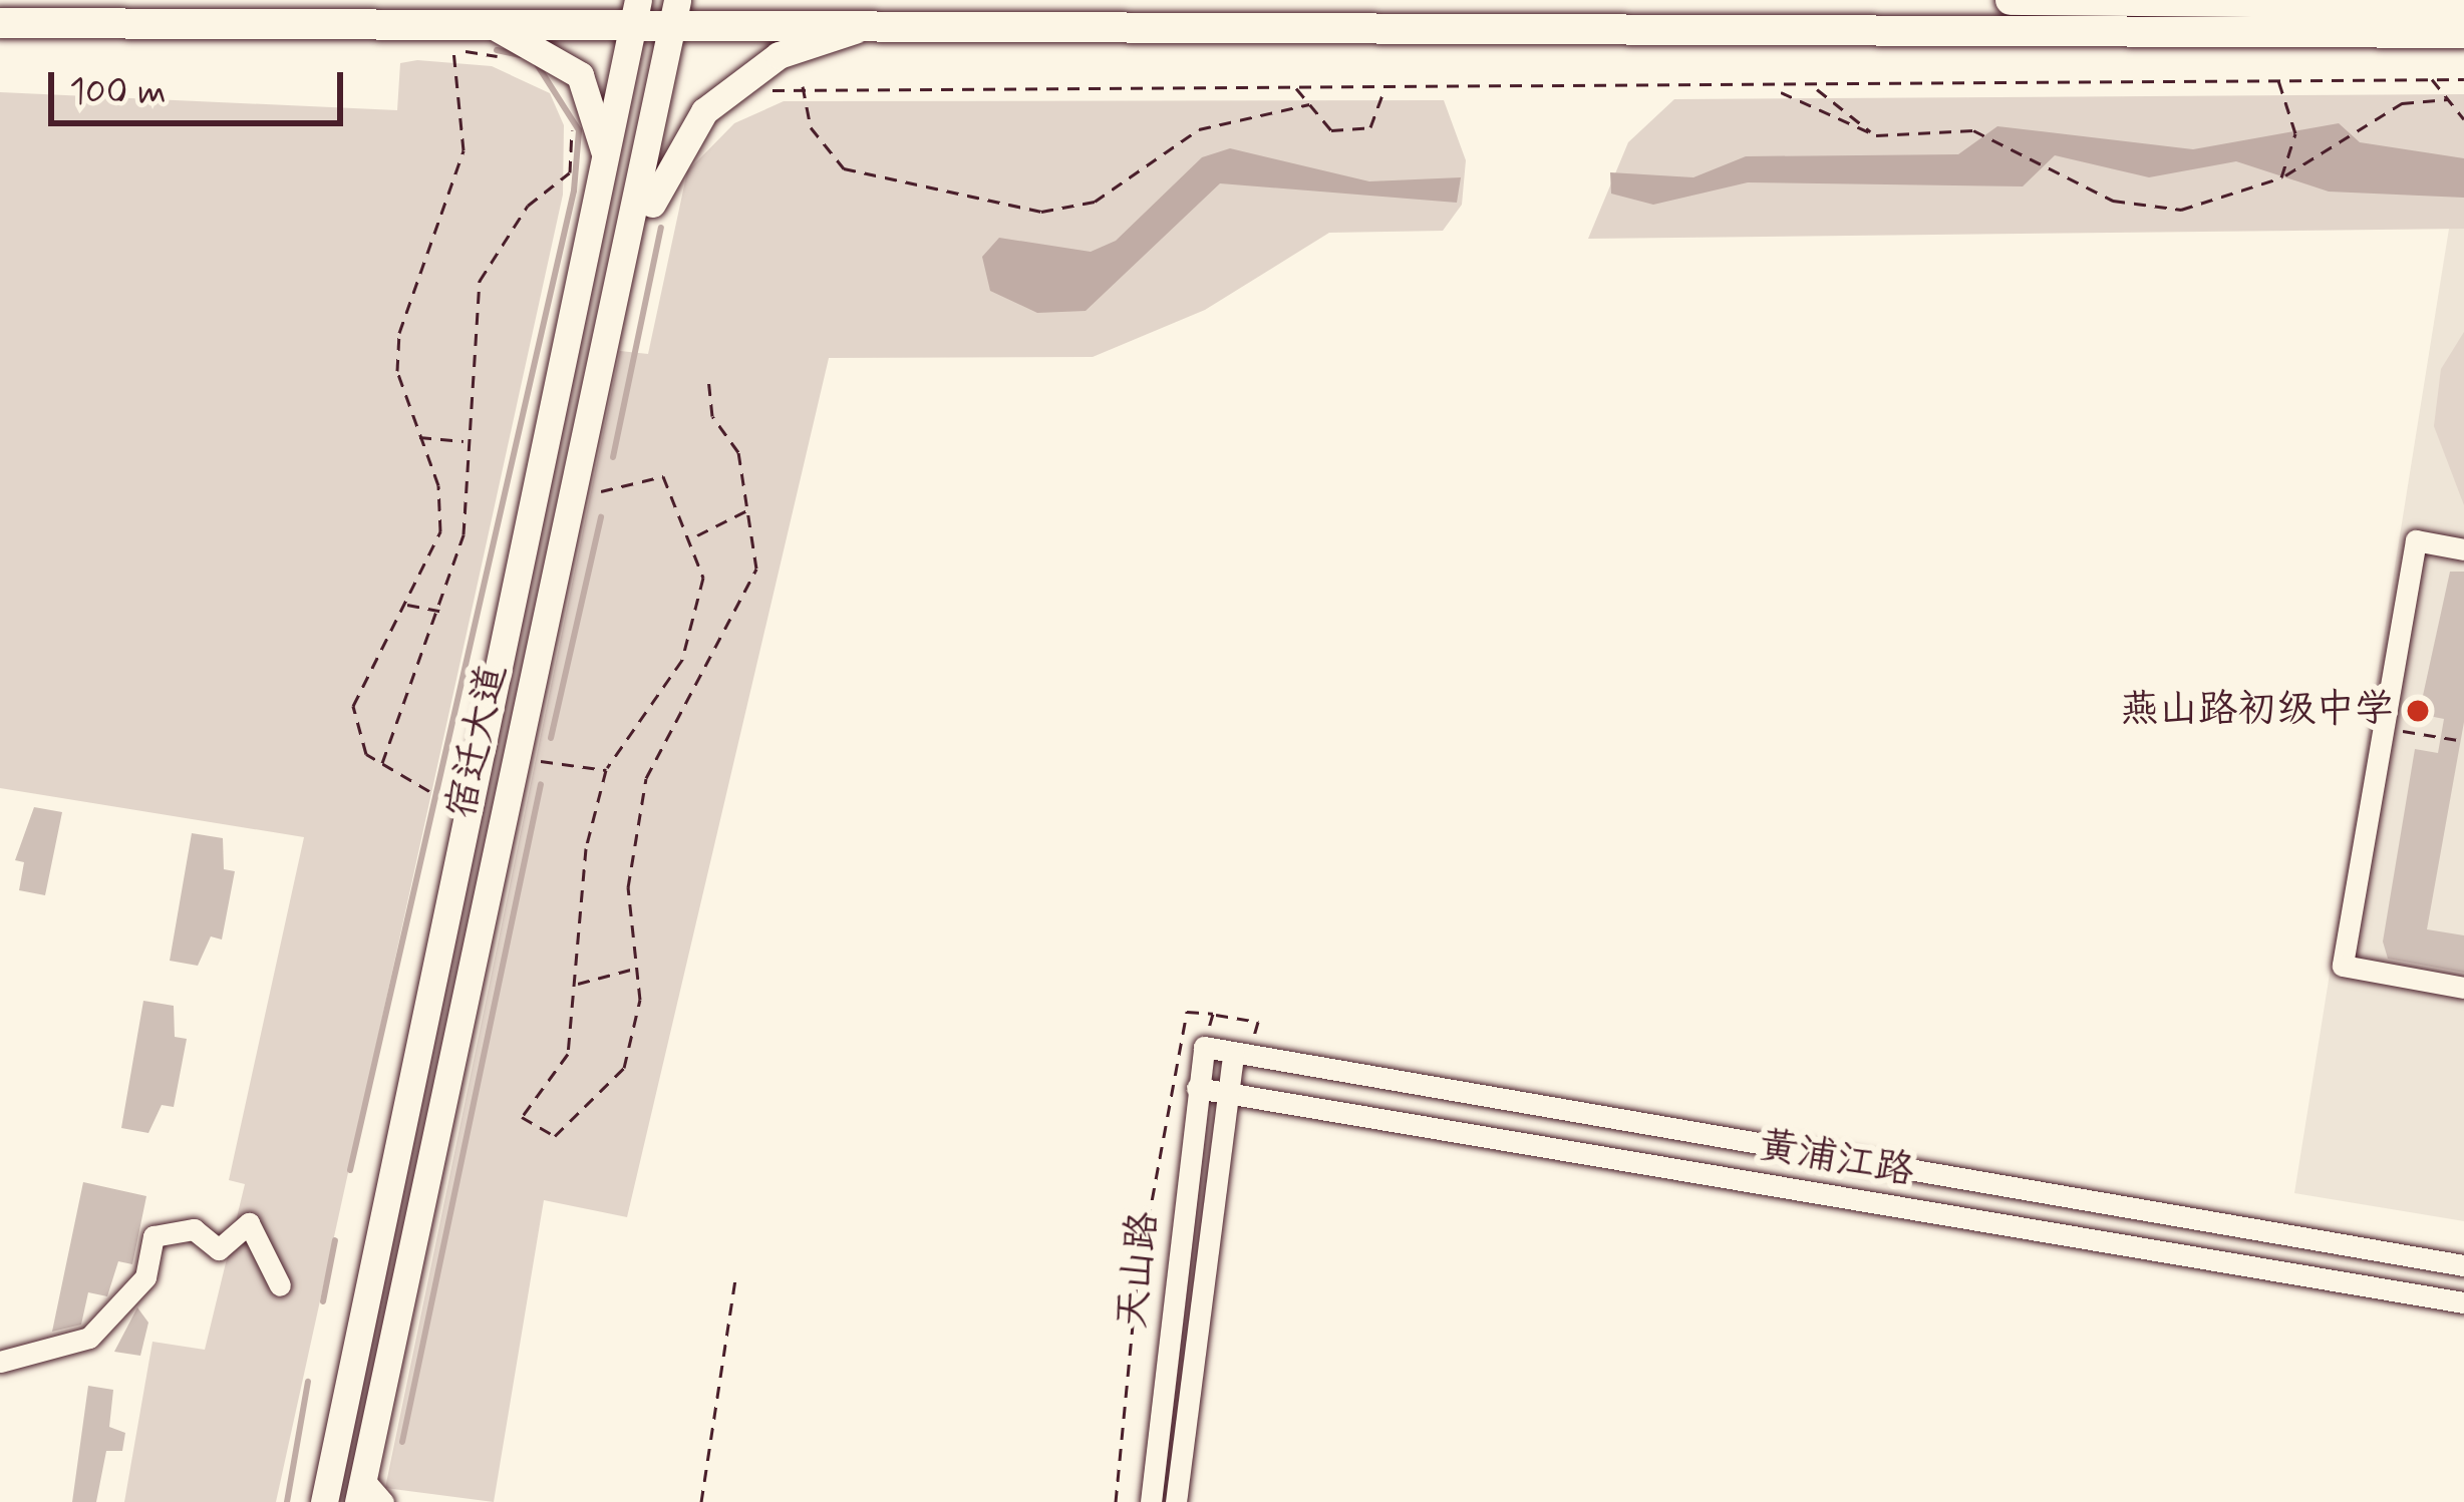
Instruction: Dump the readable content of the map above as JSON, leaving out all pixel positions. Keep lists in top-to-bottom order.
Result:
{
  "streets": {
    "main road": ["宿迁大道"],
    "street": ["黄浦江路", "天山路"]
  },
  "crossings": [
    ["黄浦江路", "天山路"]
  ],
  "places": ["燕山路初级中学"],
  "scale_bar": "100 m"
}
